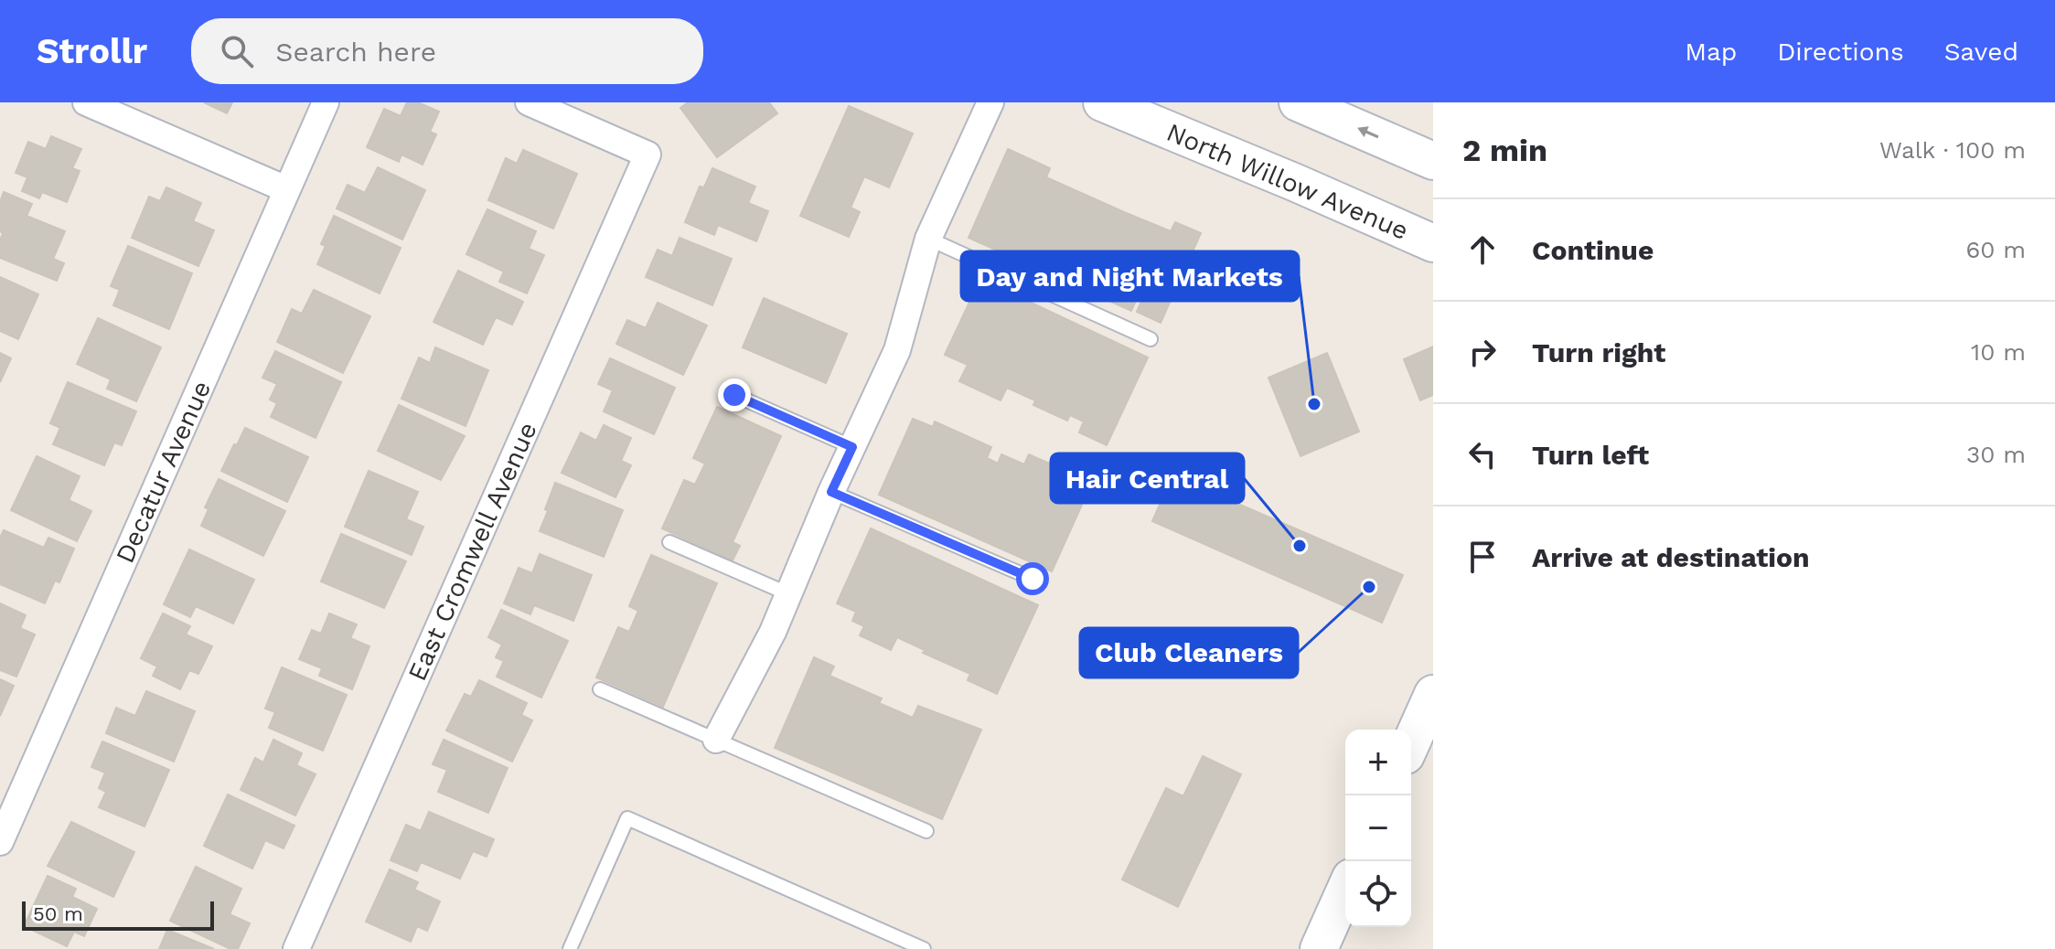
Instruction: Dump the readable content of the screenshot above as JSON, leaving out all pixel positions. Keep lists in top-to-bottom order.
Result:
{
  "streets": {
    "main road": ["North Willow Avenue"],
    "street": ["Decatur Avenue", "East Cromwell Avenue"]
  },
  "places": ["Day and Night Markets", "Hair Central", "Club Cleaners"],
  "scale_bar": "50 m",
  "page": {
    "header": "Strollr",
    "search": "Search here",
    "nav": ["Map", "Directions", "Saved"],
    "heading": ["2 min", "Walk · 100 m"],
    "list": [
      ["Continue", "60 m"],
      ["Turn right", "10 m"],
      ["Turn left", "30 m"],
      "Arrive at destination"
    ],
    "map_buttons": ["+", "−"],
    "scale": "50 m"
  }
}
